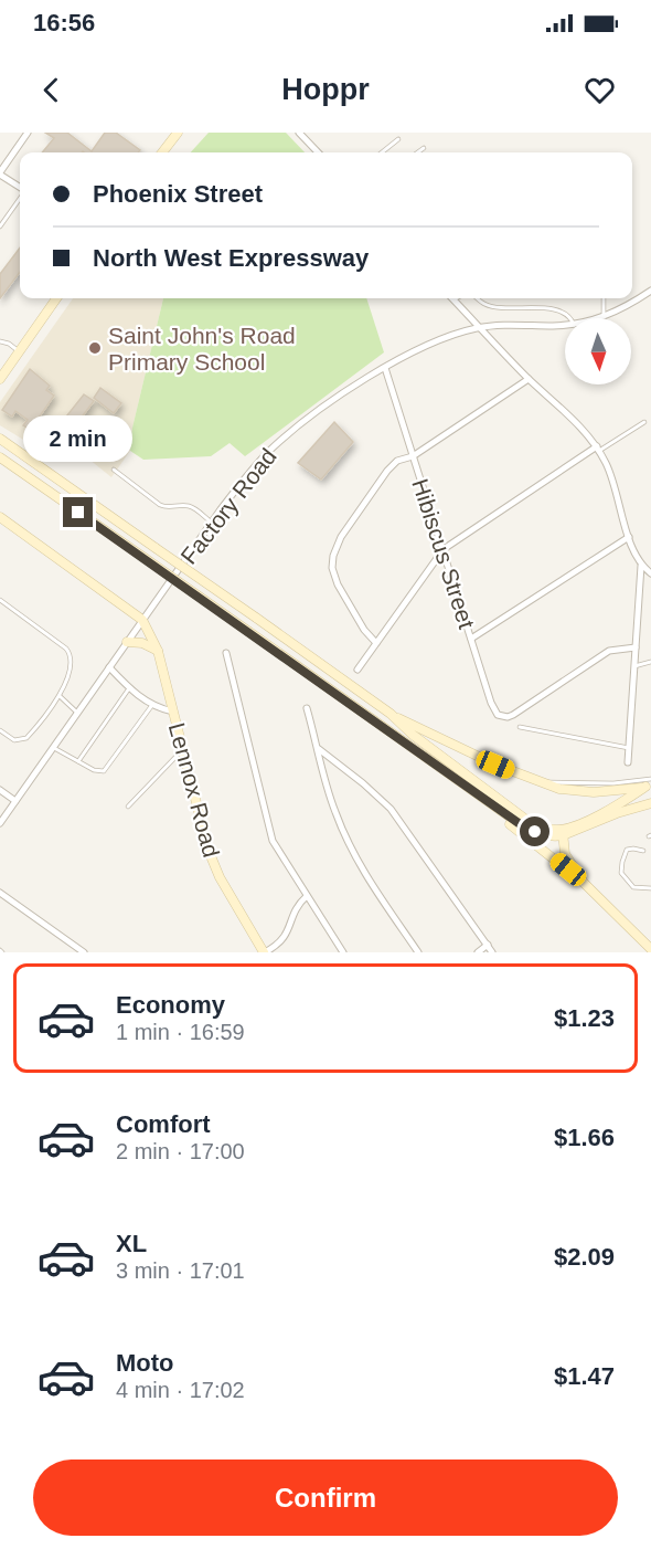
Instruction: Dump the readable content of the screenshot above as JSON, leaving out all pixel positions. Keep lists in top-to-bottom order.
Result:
{
  "streets": {
    "main road": ["Lennox Road"],
    "street": ["Factory Road", "Hibiscus Street"]
  },
  "crossings": [
    ["Factory Road", "Hibiscus Street"],
    ["Factory Road", "Lennox Road"]
  ],
  "places": ["Saint John's Road Primary School"],
  "north": "bottom",
  "page": {
    "status": "16:56",
    "header": "Hoppr",
    "banner": ["Phoenix Street", "North West Expressway"],
    "bubble": "2 min",
    "list": [
      {
        "name": "Economy",
        "note": "1 min · 16:59",
        "value": "$1.23"
      },
      {
        "name": "Comfort",
        "note": "2 min · 17:00",
        "value": "$1.66"
      },
      {
        "name": "XL",
        "note": "3 min · 17:01",
        "value": "$2.09"
      },
      {
        "name": "Moto",
        "note": "4 min · 17:02",
        "value": "$1.47"
      }
    ],
    "buttons": "Confirm"
  }
}
